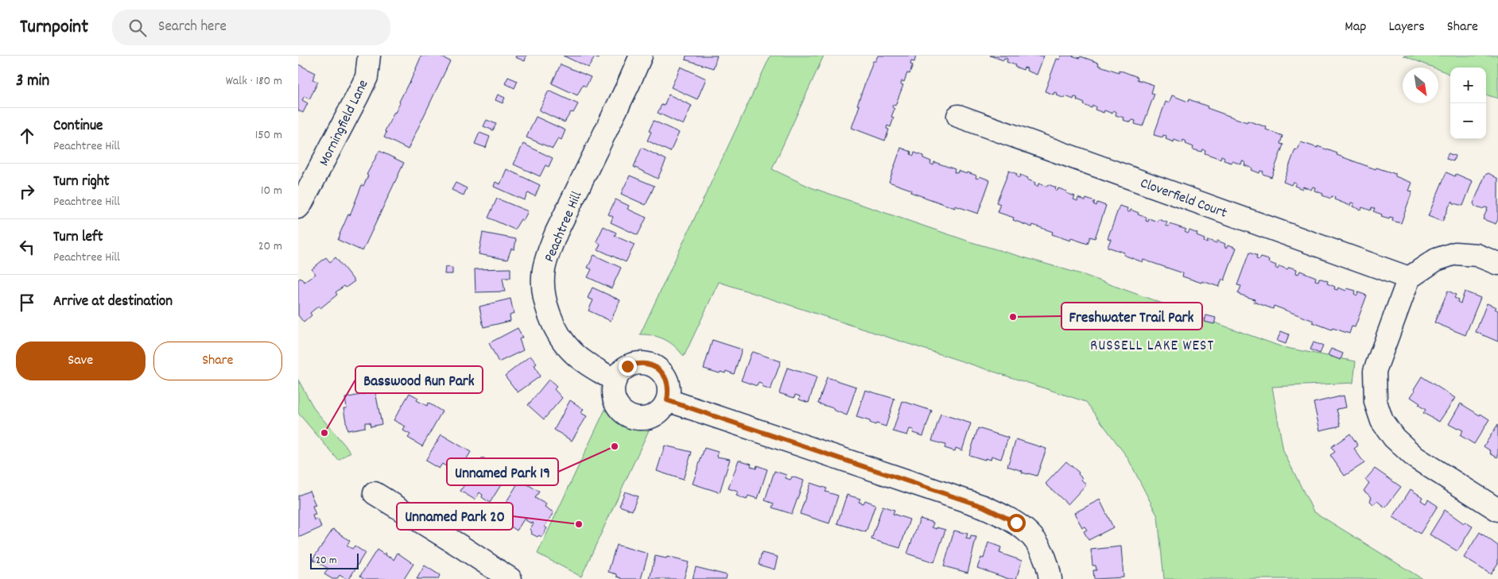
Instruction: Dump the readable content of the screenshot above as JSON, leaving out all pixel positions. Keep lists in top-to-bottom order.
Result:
{
  "streets": {
    "street": ["Morningfield Lane", "Cloverfield Court", "Peachtree Hill"]
  },
  "districts": ["RUSSELL LAKE WEST"],
  "places": [
    "Freshwater Trail Park",
    "Basswood Run Park",
    "Unnamed Park 19",
    "Unnamed Park 20"
  ],
  "scale_bar": "20 m",
  "north": "bottom right",
  "page": {
    "header": "Turnpoint",
    "search": "Search here",
    "nav": ["Map", "Layers", "Share"],
    "heading": ["3 min", "Walk · 180 m"],
    "map_buttons": ["+", "−"],
    "list": [
      ["Continue", "Peachtree Hill", "150 m"],
      ["Turn right", "Peachtree Hill", "10 m"],
      ["Turn left", "Peachtree Hill", "20 m"],
      "Arrive at destination"
    ],
    "buttons": ["Save", "Share"],
    "scale": "20 m"
  }
}
